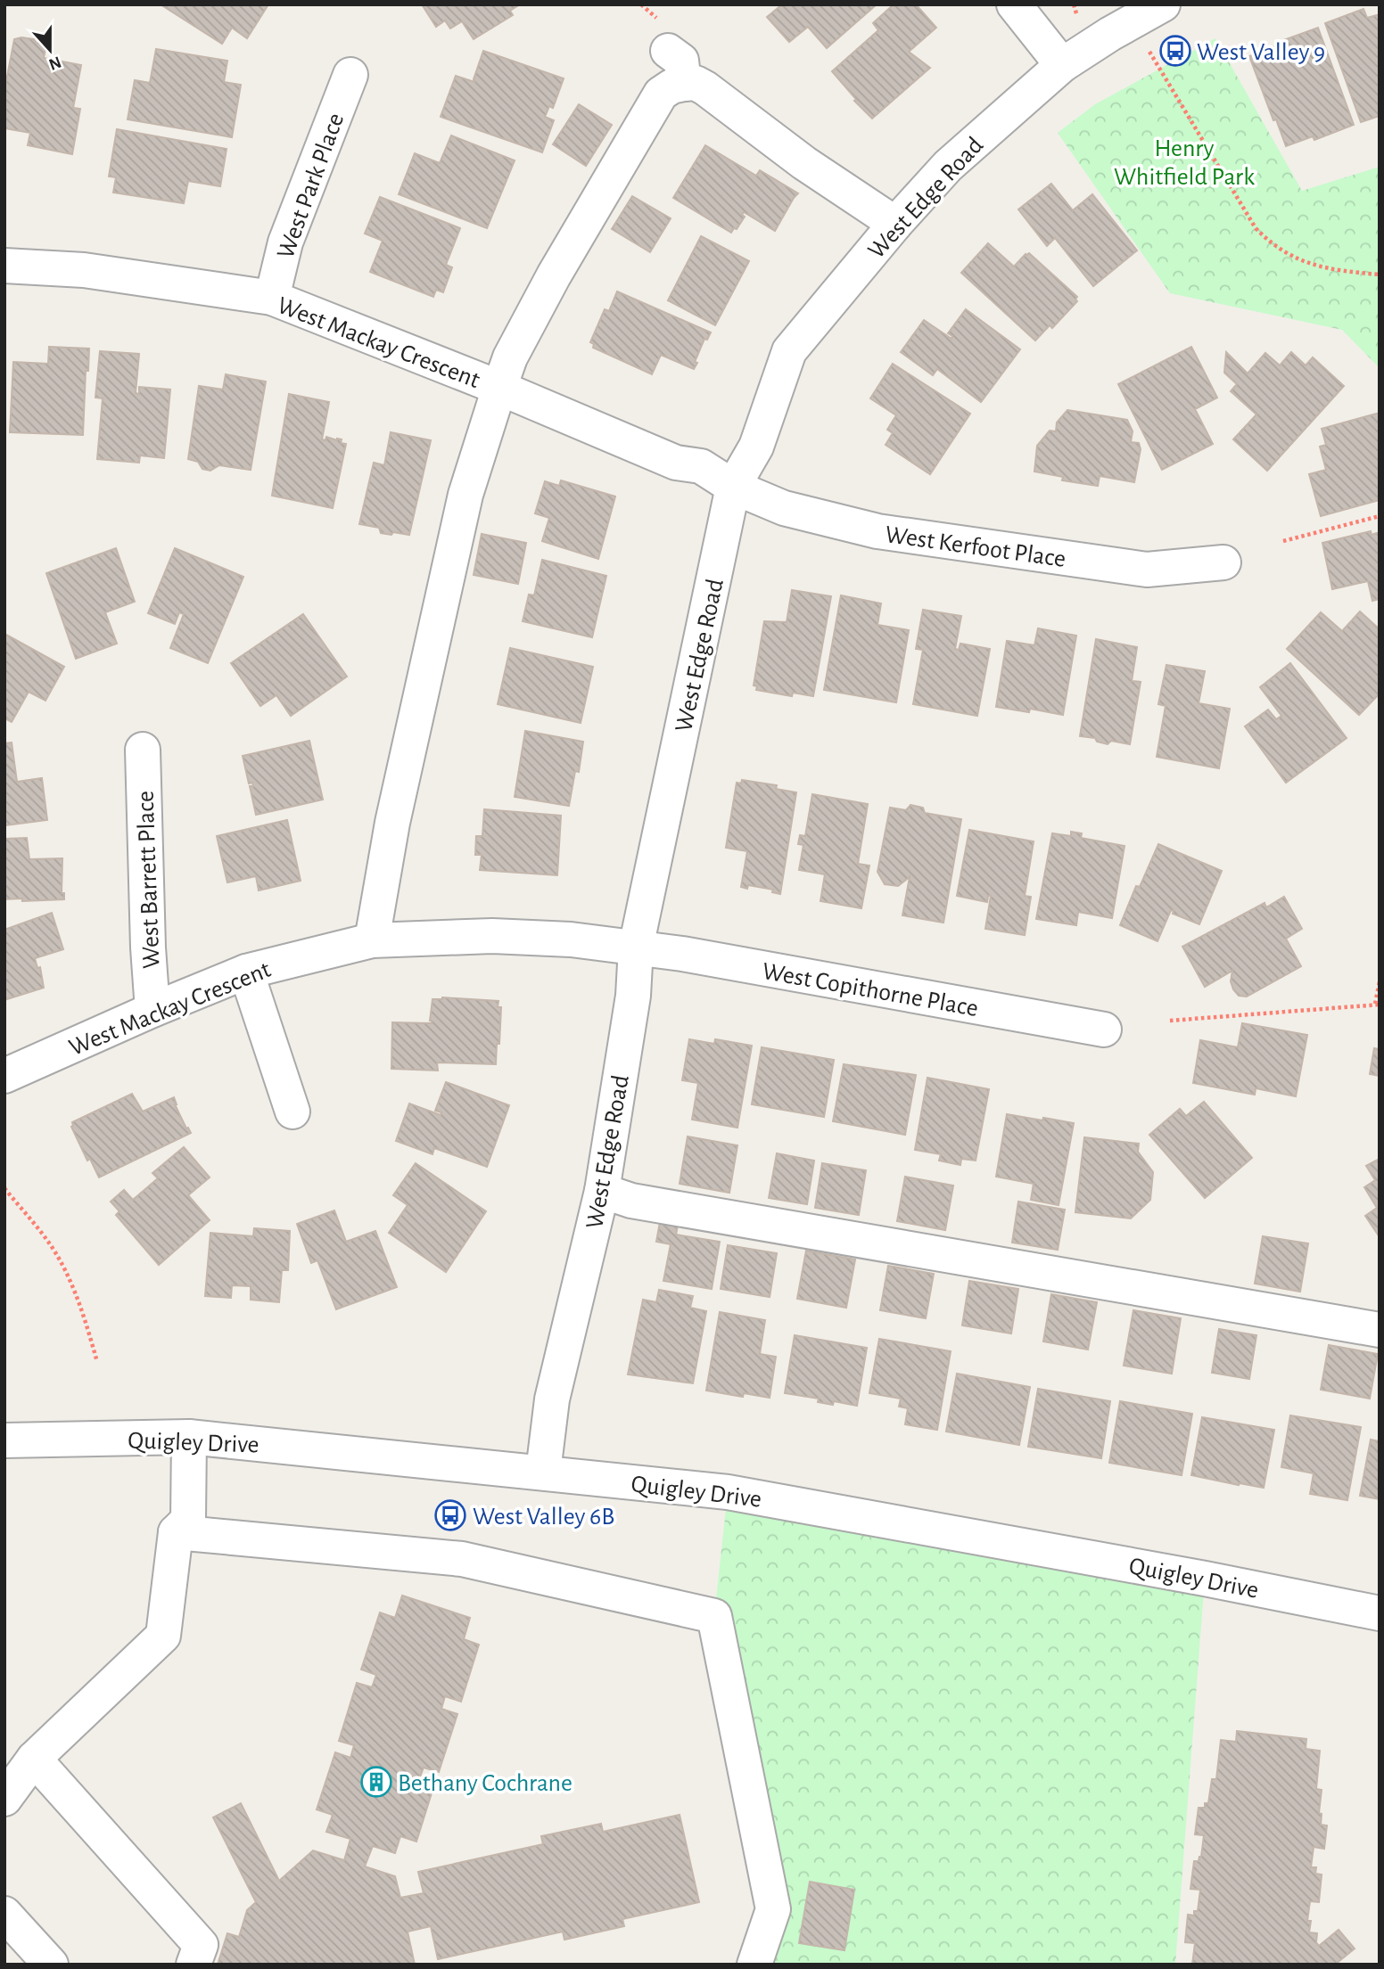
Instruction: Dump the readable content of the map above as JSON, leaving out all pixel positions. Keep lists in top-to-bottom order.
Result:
{
  "streets": {
    "street": [
      "West Park Place",
      "West Edge Road",
      "West Mackay Crescent",
      "West Kerfoot Place",
      "West Barrett Place",
      "West Copithorne Place",
      "Quigley Drive"
    ]
  },
  "crossings": [
    ["West Park Place", "West Mackay Crescent"],
    ["West Edge Road", "West Mackay Crescent"],
    ["West Edge Road", "West Kerfoot Place"],
    ["West Edge Road", "West Copithorne Place"],
    ["West Edge Road", "Quigley Drive"],
    ["West Mackay Crescent", "West Kerfoot Place"],
    ["West Mackay Crescent", "West Barrett Place"],
    ["West Mackay Crescent", "West Copithorne Place"]
  ],
  "parks": ["Henry Whitfield Park"],
  "places": {
    "bus stop": ["West Valley 9", "West Valley 6B"],
    "building": ["Bethany Cochrane"]
  },
  "north": "bottom"
}
